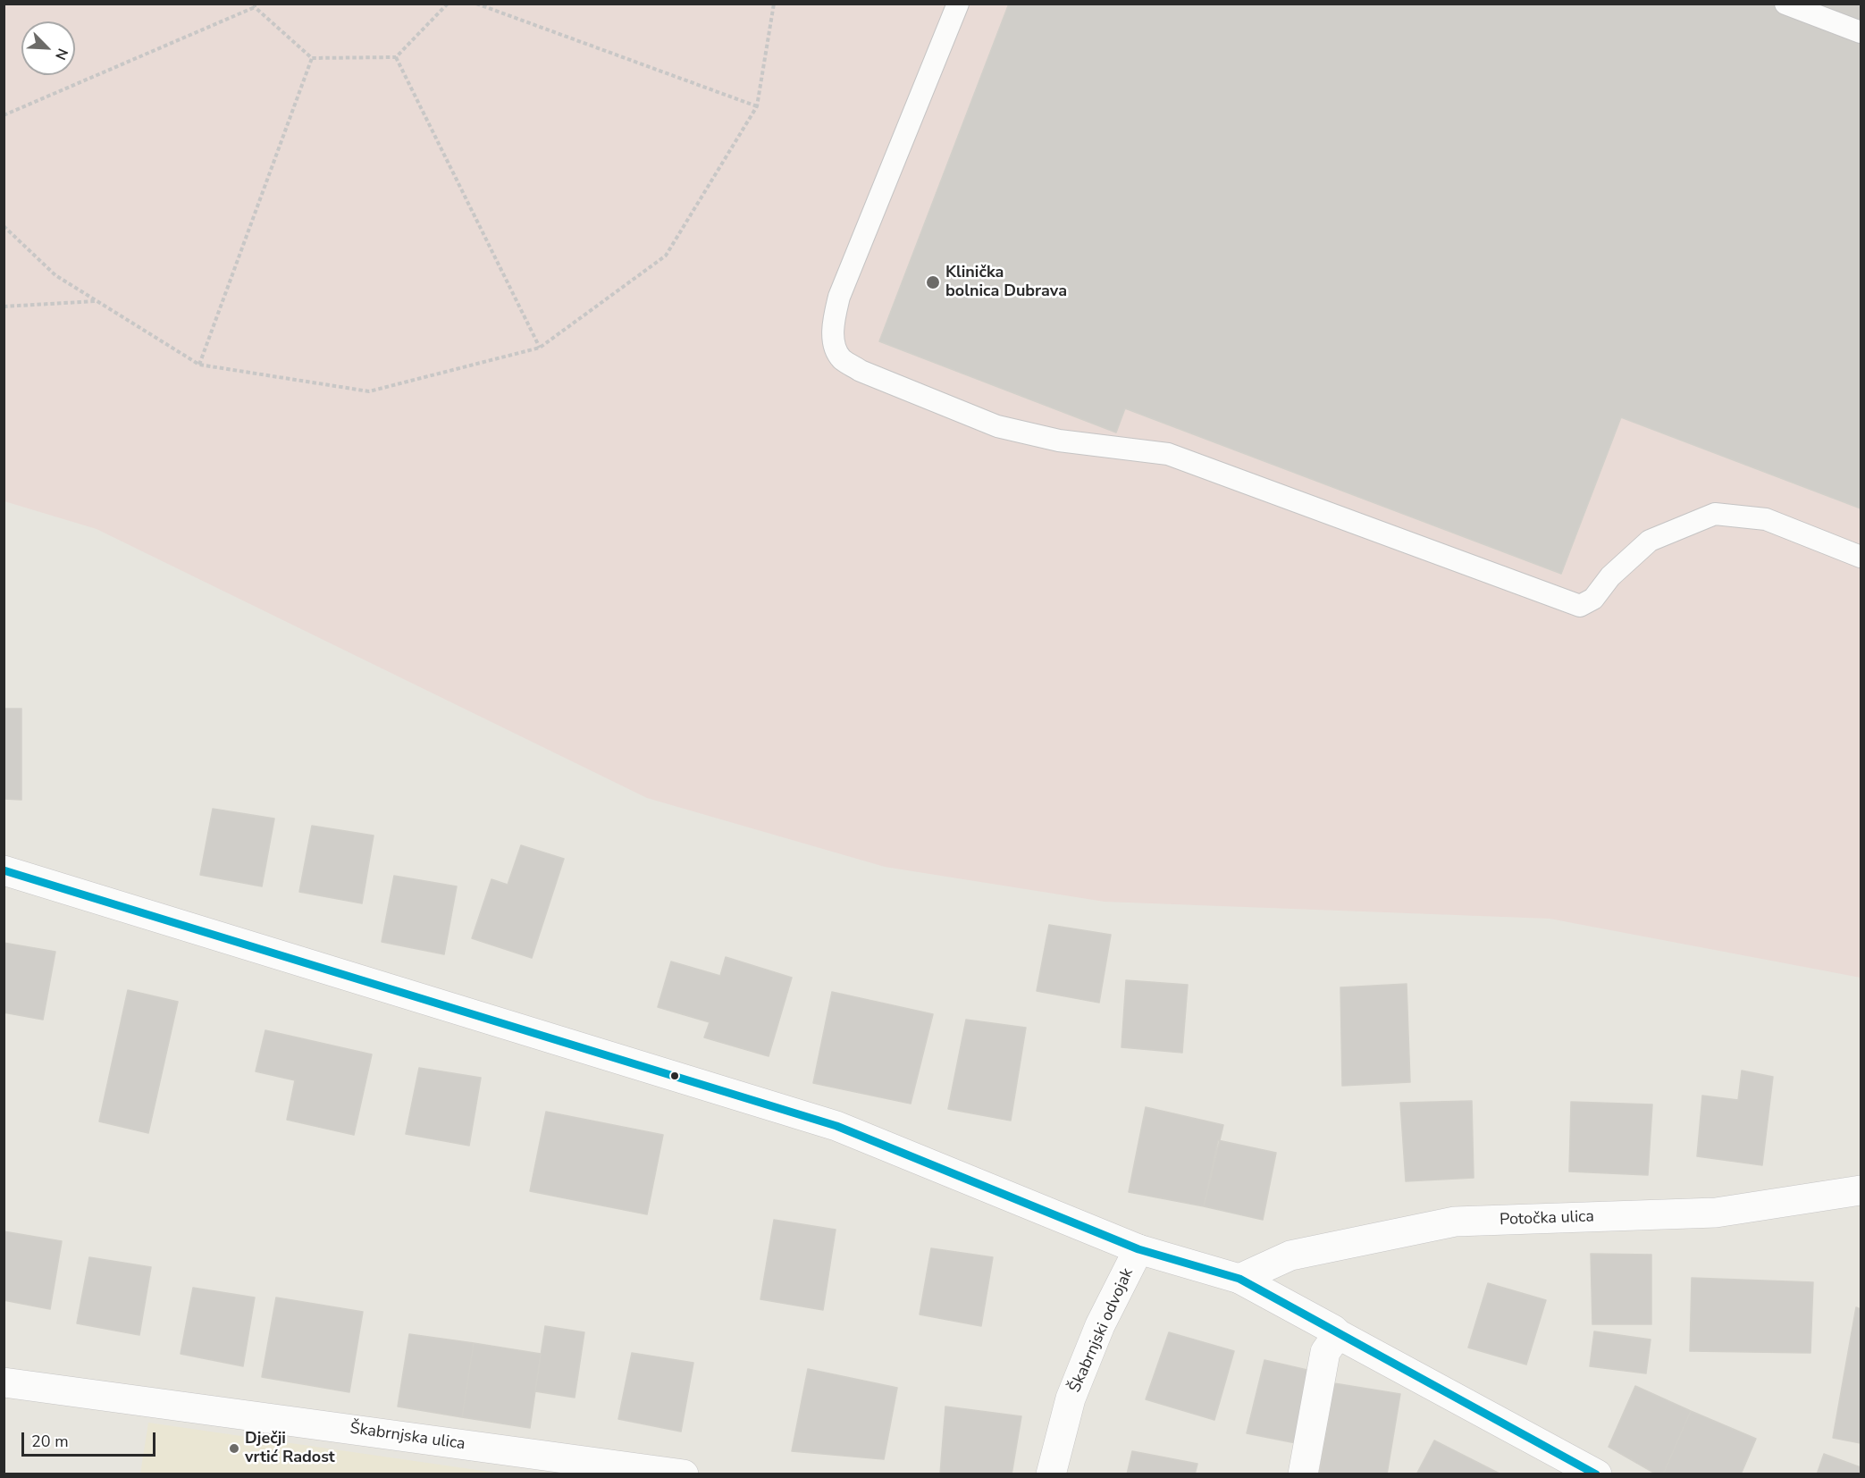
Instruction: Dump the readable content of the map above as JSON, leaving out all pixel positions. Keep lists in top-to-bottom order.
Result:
{
  "streets": {
    "street": ["Potočka ulica", "Škabrnjski odvojak", "Škabrnjska ulica"]
  },
  "places": ["Klinička bolnica Dubrava", "Dječji vrtić Radost"],
  "scale_bar": "20 m",
  "north": "bottom right"
}
